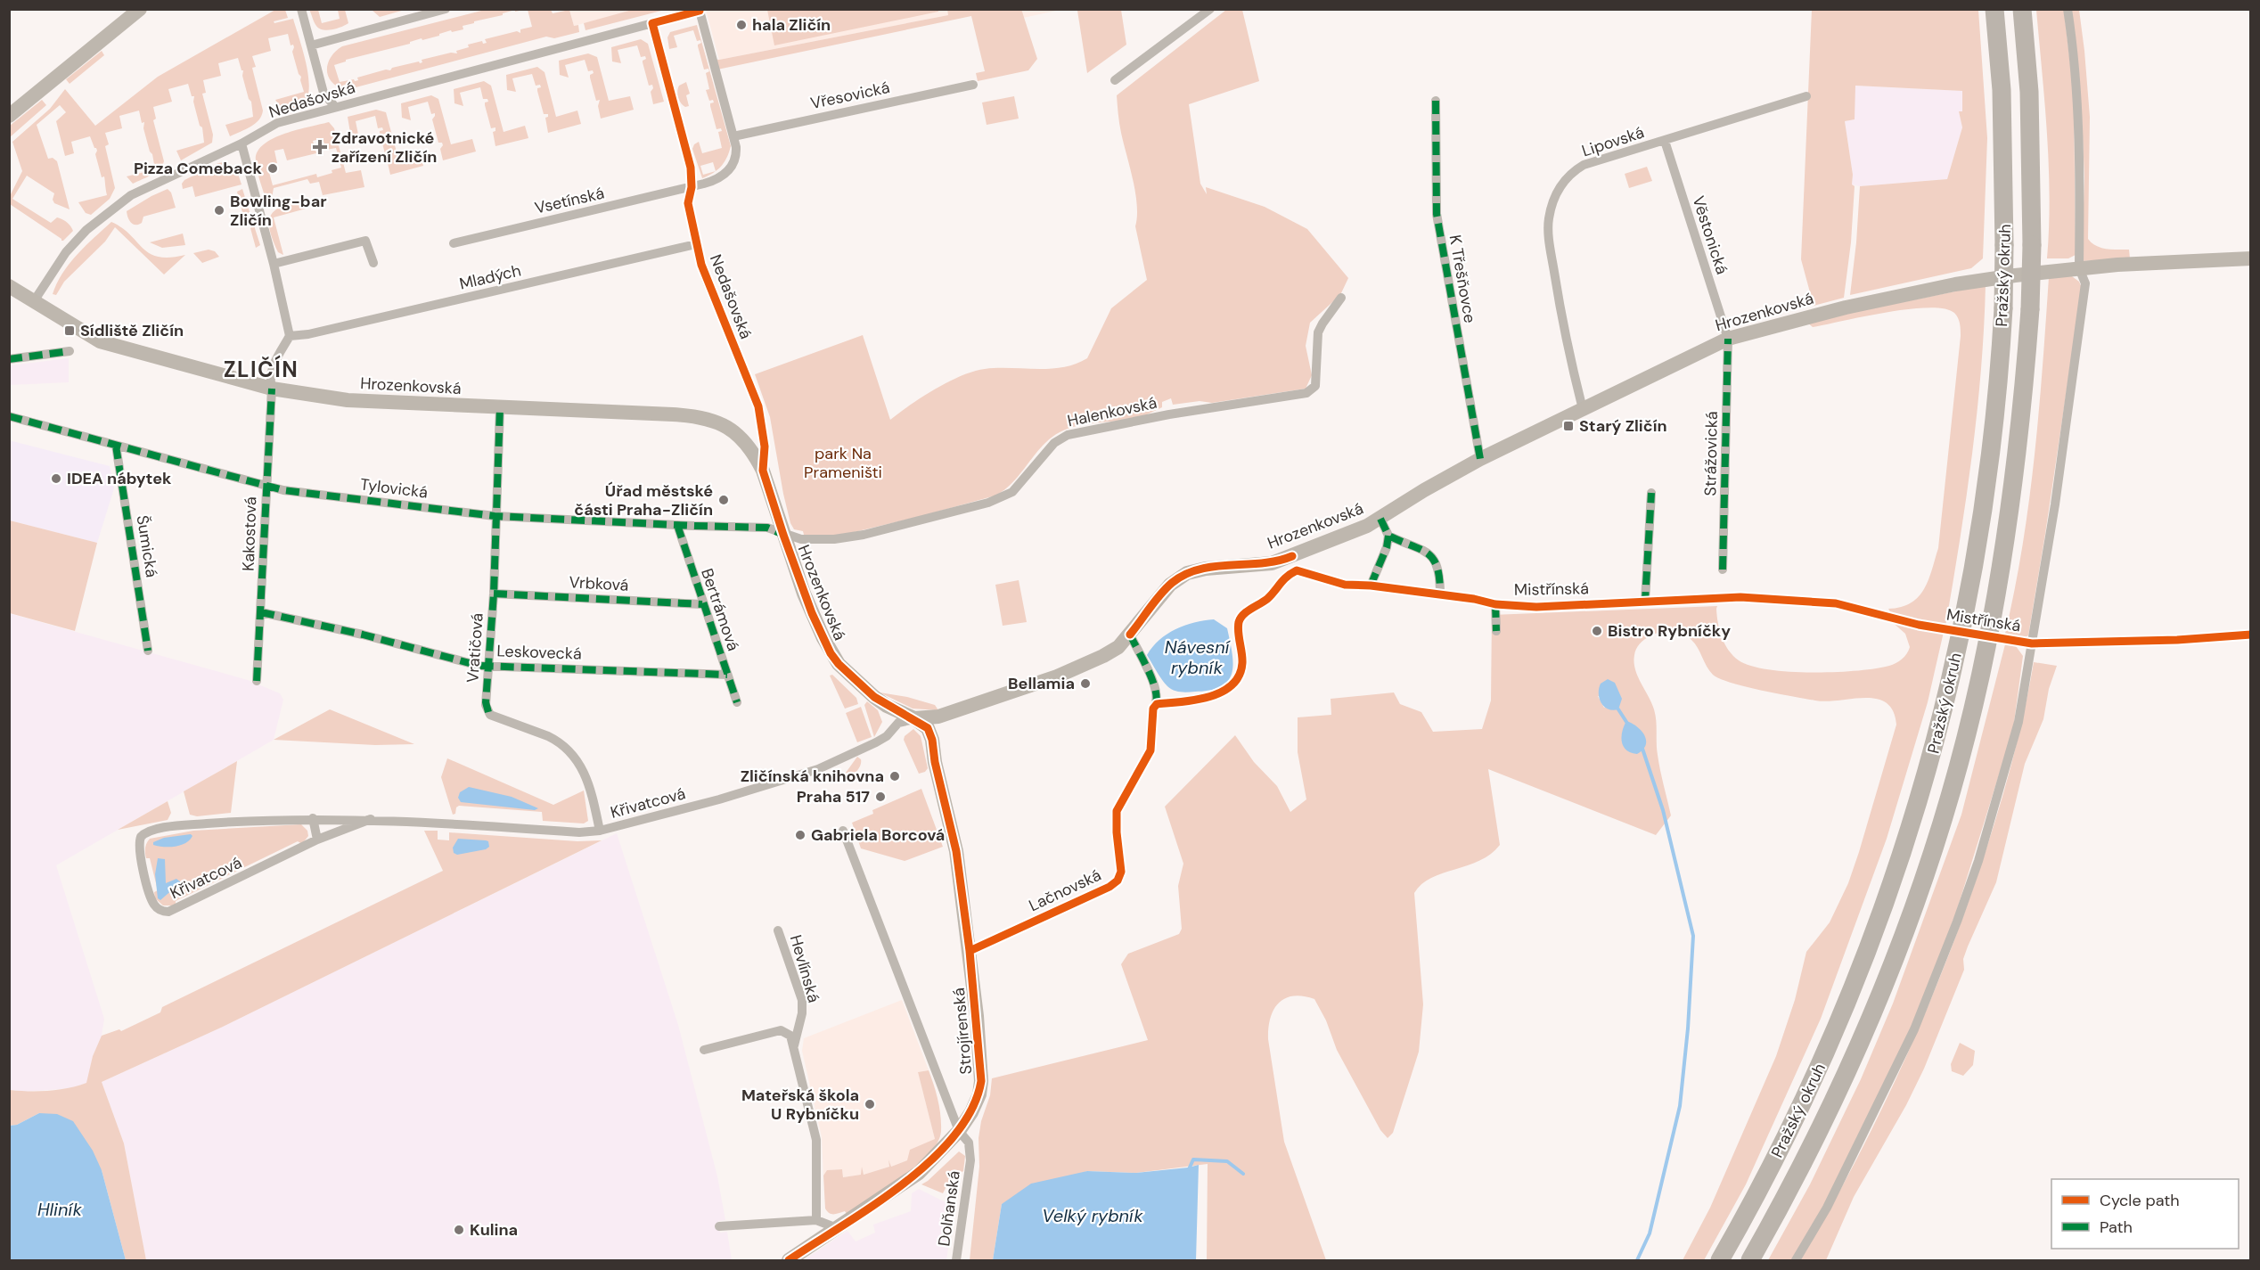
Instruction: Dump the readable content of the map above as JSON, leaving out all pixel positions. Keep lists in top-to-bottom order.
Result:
{
  "streets": {
    "highway": ["Pražský okruh"],
    "street": [
      "Vřesovická",
      "Nedašovská",
      "Lipovská",
      "Vsetínská",
      "Věstonická",
      "Mladých",
      "K Třešňovce",
      "Hrozenkovská",
      "Halenkovská",
      "Strážovická",
      "Tylovická",
      "Kakostová",
      "Šumická",
      "Vrbková",
      "Mistřínská",
      "Bertrámová",
      "Vratičová",
      "Leskovecká",
      "Křivatcová",
      "Lačnovská",
      "Hevlínská",
      "Strojírenská",
      "Dolňanská"
    ]
  },
  "crossings": [
    ["Vřesovická", "Nedašovská"],
    ["Nedašovská", "Vsetínská"],
    ["Nedašovská", "Mladých"],
    ["Nedašovská", "Hrozenkovská"],
    ["Lipovská", "Věstonická"],
    ["Lipovská", "Hrozenkovská"],
    ["Věstonická", "Hrozenkovská"],
    ["Věstonická", "Strážovická"],
    ["K Třešňovce", "Hrozenkovská"],
    ["Hrozenkovská", "Halenkovská"],
    ["Hrozenkovská", "Strážovická"],
    ["Hrozenkovská", "Tylovická"],
    ["Hrozenkovská", "Kakostová"],
    ["Hrozenkovská", "Vratičová"],
    ["Hrozenkovská", "Křivatcová"],
    ["Hrozenkovská", "Lačnovská"],
    ["Hrozenkovská", "Strojírenská"],
    ["Halenkovská", "Tylovická"],
    ["Tylovická", "Kakostová"],
    ["Tylovická", "Šumická"],
    ["Tylovická", "Bertrámová"],
    ["Tylovická", "Vratičová"],
    ["Kakostová", "Leskovecká"],
    ["Vrbková", "Bertrámová"],
    ["Vrbková", "Vratičová"],
    ["Bertrámová", "Leskovecká"],
    ["Vratičová", "Leskovecká"],
    ["Vratičová", "Křivatcová"],
    ["Křivatcová", "Strojírenská"],
    ["Lačnovská", "Strojírenská"],
    ["Strojírenská", "Dolňanská"]
  ],
  "districts": ["ZLIČÍN"],
  "water": ["Návesní rybník", "Hliník", "Velký rybník"],
  "parks": ["park Na Prameništi"],
  "places": {
    "other": [
      "hala Zličín",
      "Pizza Comeback",
      "Bowling-bar Zličín",
      "IDEA nábytek",
      "Úřad městské části Praha-Zličín",
      "Bistro Rybníčky",
      "Bellamia",
      "Zličínská knihovna",
      "Praha 517",
      "Gabriela Borcová",
      "Mateřská škola U Rybníčku",
      "Kulina"
    ],
    "health": ["Zdravotnické zařízení Zličín"],
    "transit": ["Sídliště Zličín", "Starý Zličín"]
  },
  "legend": ["Cycle path", "Path"]
}
